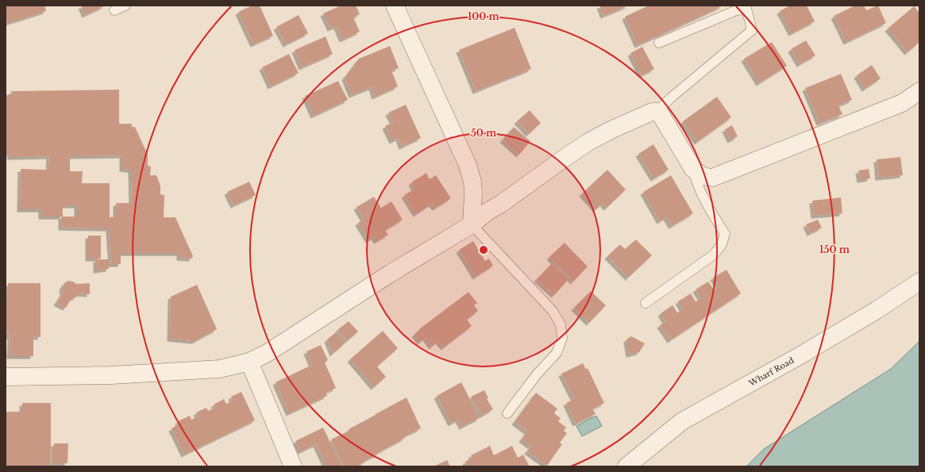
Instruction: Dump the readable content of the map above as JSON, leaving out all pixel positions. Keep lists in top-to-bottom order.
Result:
{
  "streets": {
    "street": ["Wharf Road"]
  },
  "rings": ["100 m", "50 m", "150 m"]
}
